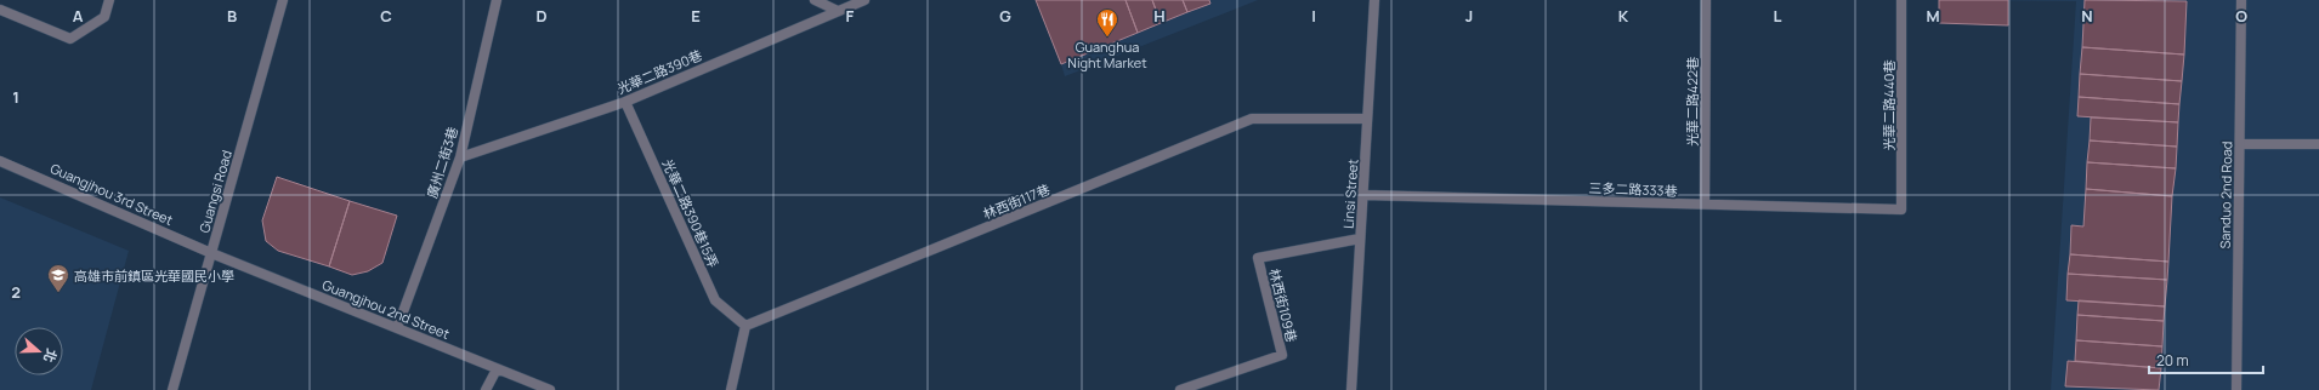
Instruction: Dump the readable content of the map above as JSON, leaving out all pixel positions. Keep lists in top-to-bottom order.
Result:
{
  "streets": {
    "street": [
      "光華二路390巷",
      "光華二路422巷",
      "光華二路440巷",
      "廣州二街3巷",
      "三多二路333巷",
      "Guangsi Road",
      "Guangjhou 3rd Street",
      "Linsi Street",
      "Sanduo 2nd Road",
      "林西街117巷",
      "光華二路390巷15弄",
      "林西街109巷",
      "Guangjhou 2nd Street"
    ]
  },
  "crossings": [
    ["光華二路390巷", "廣州二街3巷"],
    ["光華二路390巷", "光華二路390巷15弄"],
    ["光華二路422巷", "三多二路333巷"],
    ["光華二路440巷", "三多二路333巷"],
    ["廣州二街3巷", "Guangjhou 2nd Street"],
    ["三多二路333巷", "Linsi Street"],
    ["Guangsi Road", "Guangjhou 3rd Street"],
    ["Guangsi Road", "Guangjhou 2nd Street"],
    ["Guangjhou 3rd Street", "Guangjhou 2nd Street"],
    ["Linsi Street", "林西街117巷"],
    ["Linsi Street", "林西街109巷"],
    ["林西街117巷", "光華二路390巷15弄"]
  ],
  "places": {
    "restaurant": ["Guanghua Night Market"],
    "school or university": ["高雄市前鎮區光華國民小學"]
  },
  "scale_bar": "20 m",
  "north": "right",
  "grid": {
    "columns": [
      "A",
      "B",
      "C",
      "D",
      "E",
      "F",
      "G",
      "H",
      "I",
      "J",
      "K",
      "L",
      "M",
      "N",
      "O"
    ],
    "rows": ["1", "2"]
  }
}
